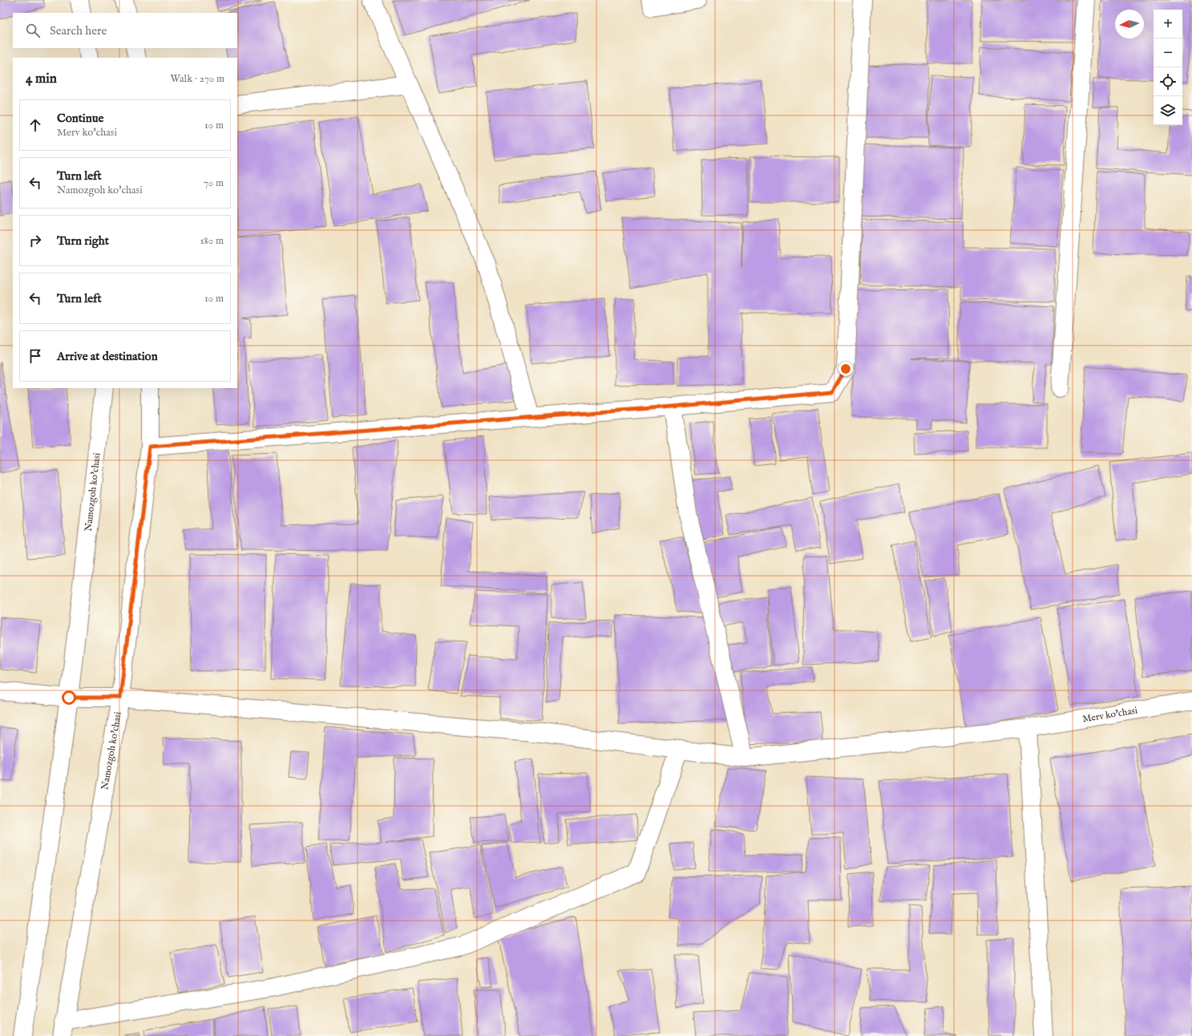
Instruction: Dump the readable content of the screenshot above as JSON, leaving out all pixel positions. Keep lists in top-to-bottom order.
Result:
{
  "streets": {
    "street": ["Namozgoh ko'chasi", "Merv ko'chasi"]
  },
  "crossings": [
    ["Namozgoh ko'chasi", "Merv ko'chasi"]
  ],
  "north": "left",
  "page": {
    "map_buttons": ["+", "−"],
    "search": "Search here",
    "heading": ["4 min", "Walk · 270 m"],
    "list": [
      ["Continue", "Merv ko'chasi", "10 m"],
      ["Turn left", "Namozgoh ko'chasi", "70 m"],
      ["Turn right", "180 m"],
      ["Turn left", "10 m"],
      "Arrive at destination"
    ]
  }
}
